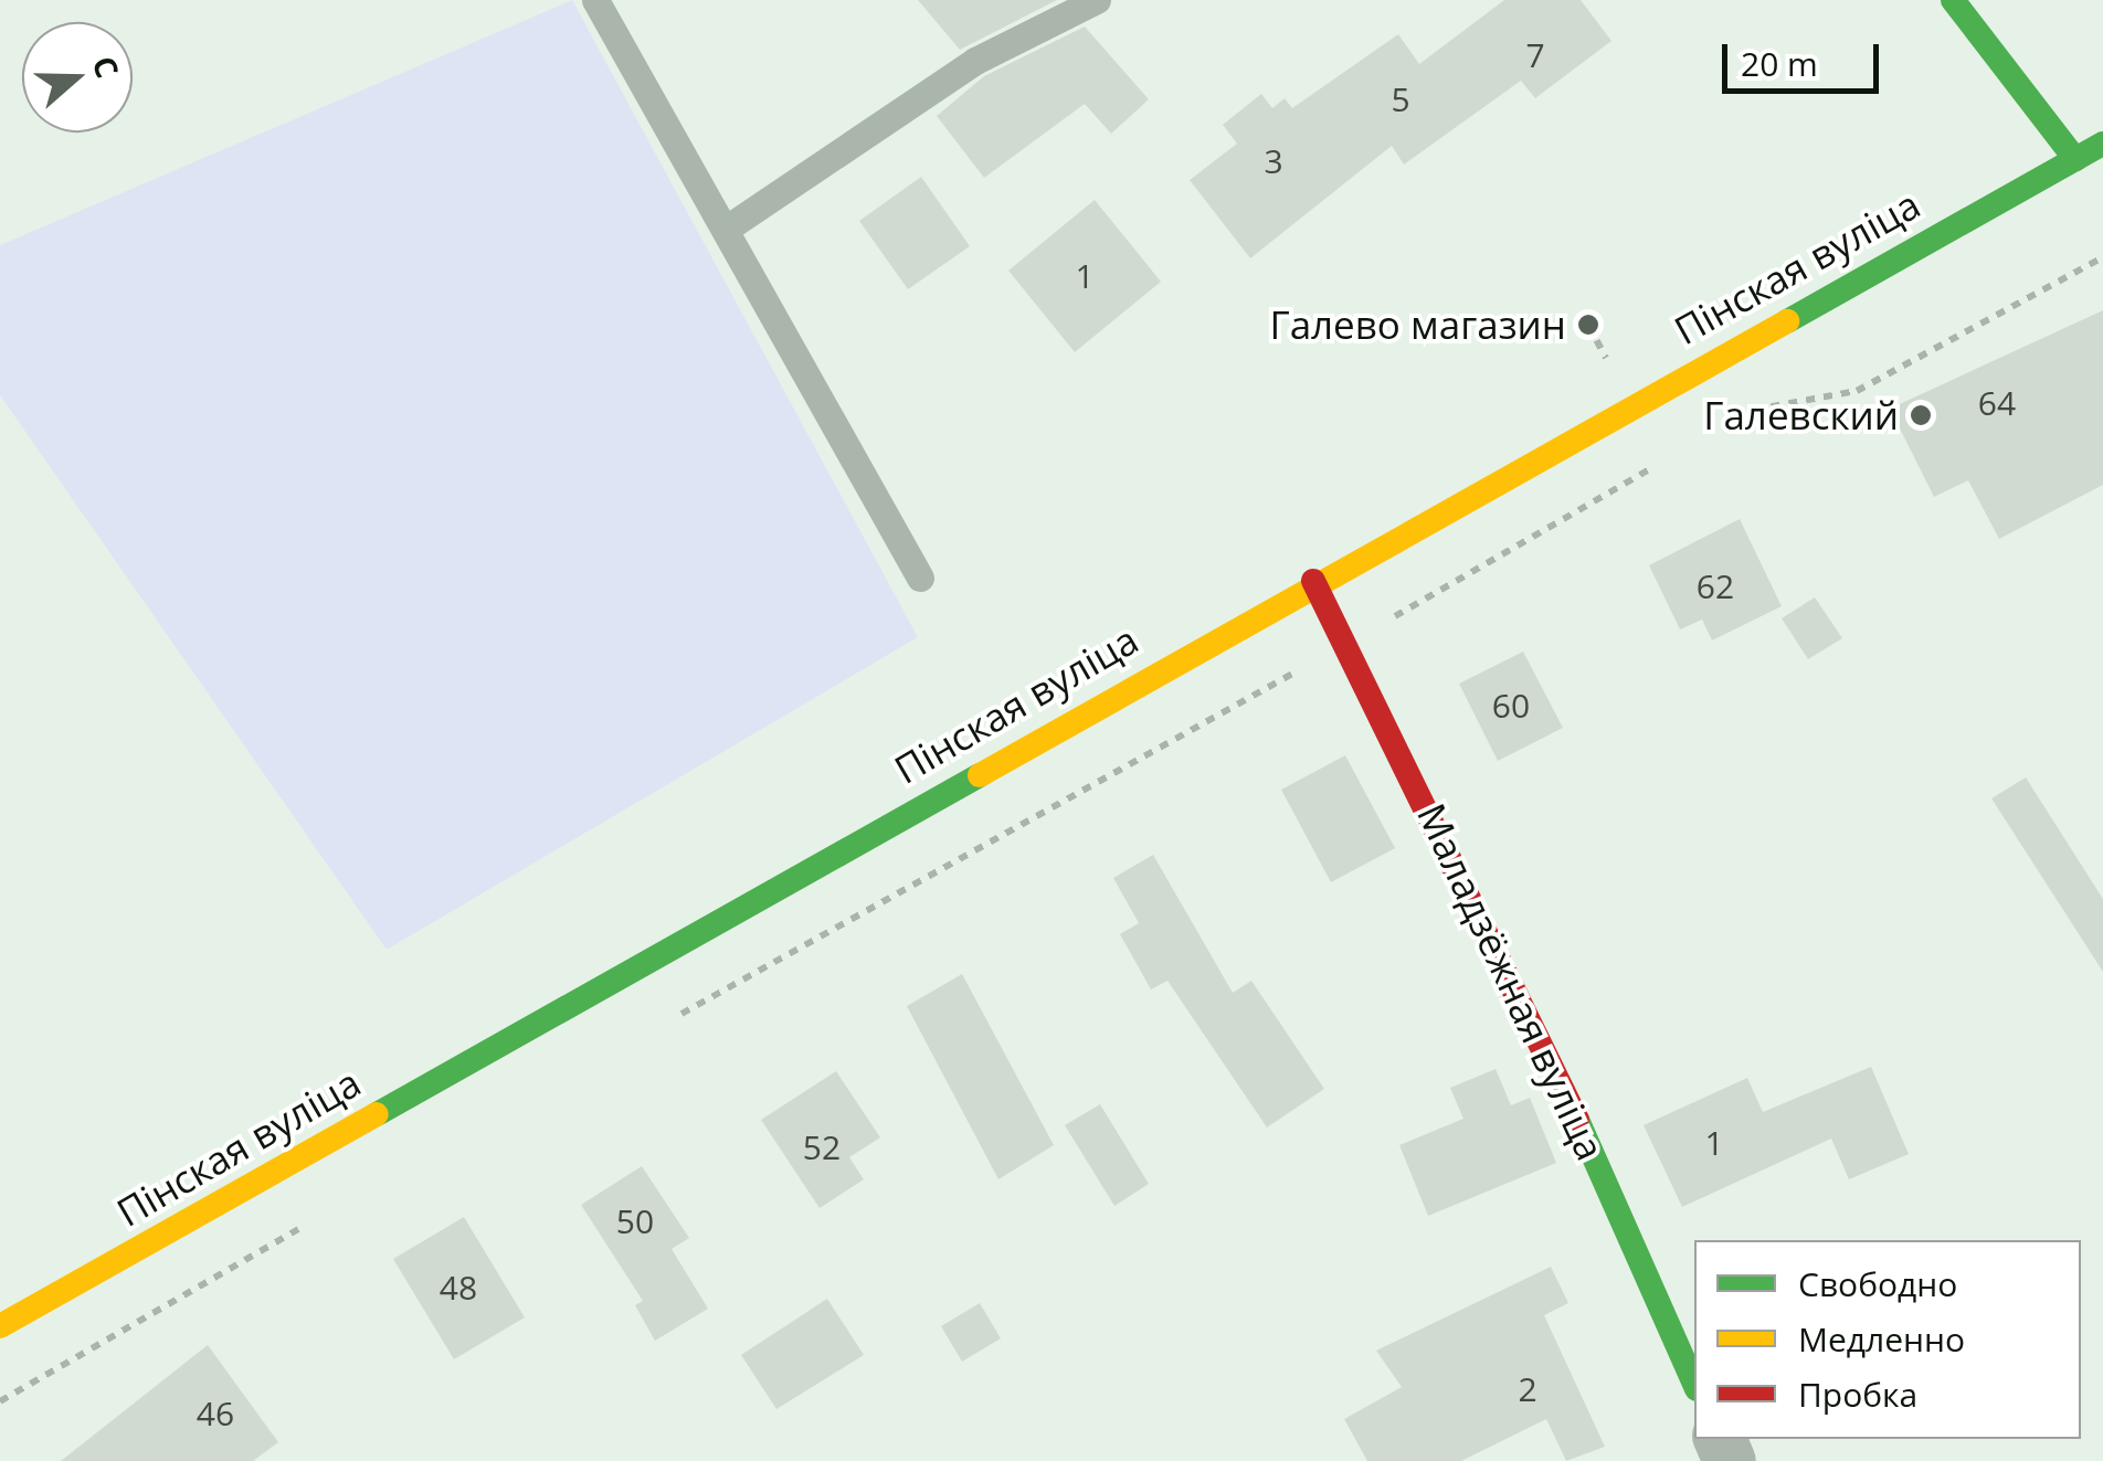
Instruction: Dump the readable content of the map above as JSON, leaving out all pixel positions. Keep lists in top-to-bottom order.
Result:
{
  "streets": {
    "main road": ["Пінская вуліца", "Маладзёжная вуліца"]
  },
  "crossings": [
    ["Пінская вуліца", "Маладзёжная вуліца"]
  ],
  "places": ["Галево магазин", "Галевский"],
  "house_numbers": [
    "7",
    "5",
    "3",
    "1",
    "64",
    "62",
    "60",
    "1",
    "52",
    "50",
    "48",
    "2",
    "46"
  ],
  "legend": ["Свободно", "Медленно", "Пробка"],
  "scale_bar": "20 m",
  "north": "right"
}
